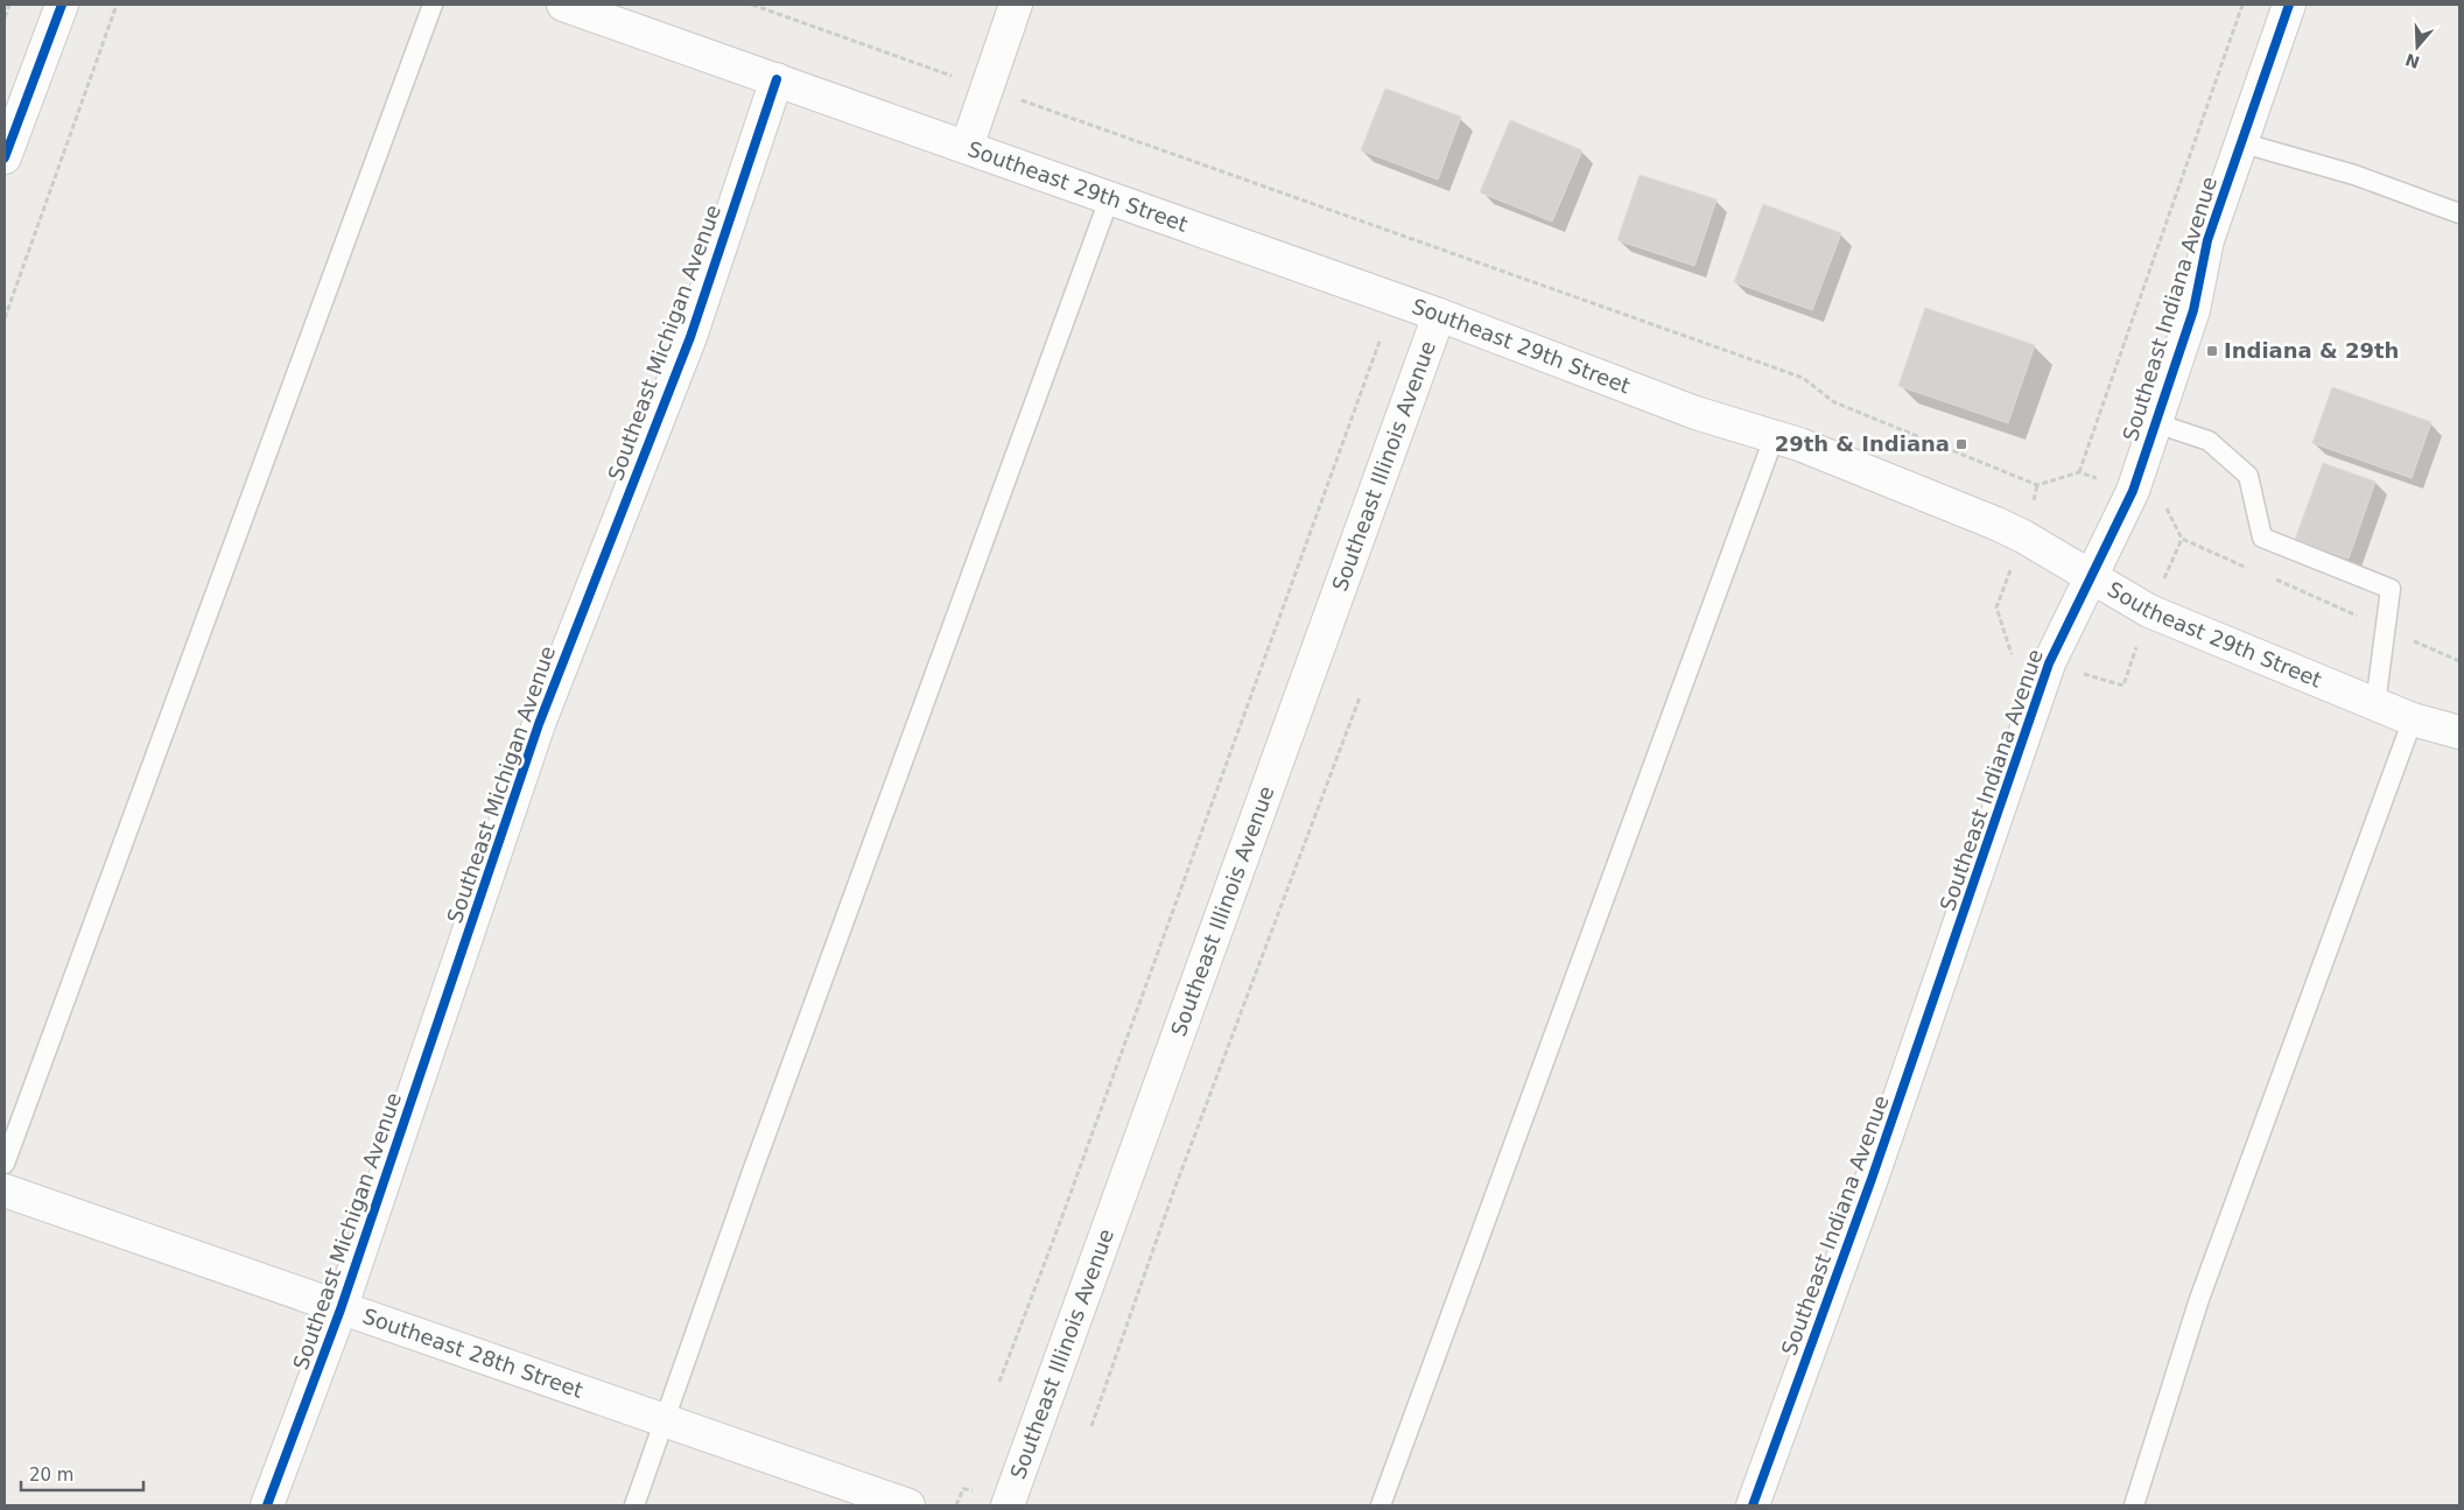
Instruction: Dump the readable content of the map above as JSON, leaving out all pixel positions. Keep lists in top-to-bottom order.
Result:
{
  "streets": {
    "street": [
      "Southeast 29th Street",
      "Southeast Indiana Avenue",
      "Southeast Michigan Avenue",
      "Southeast Illinois Avenue",
      "Southeast 28th Street"
    ]
  },
  "crossings": [
    ["Southeast 29th Street", "Southeast Indiana Avenue"],
    ["Southeast 29th Street", "Southeast Michigan Avenue"],
    ["Southeast 29th Street", "Southeast Illinois Avenue"],
    ["Southeast Michigan Avenue", "Southeast 28th Street"]
  ],
  "places": {
    "transit": ["Indiana & 29th", "29th & Indiana"]
  },
  "scale_bar": "20 m",
  "north": "bottom"
}
